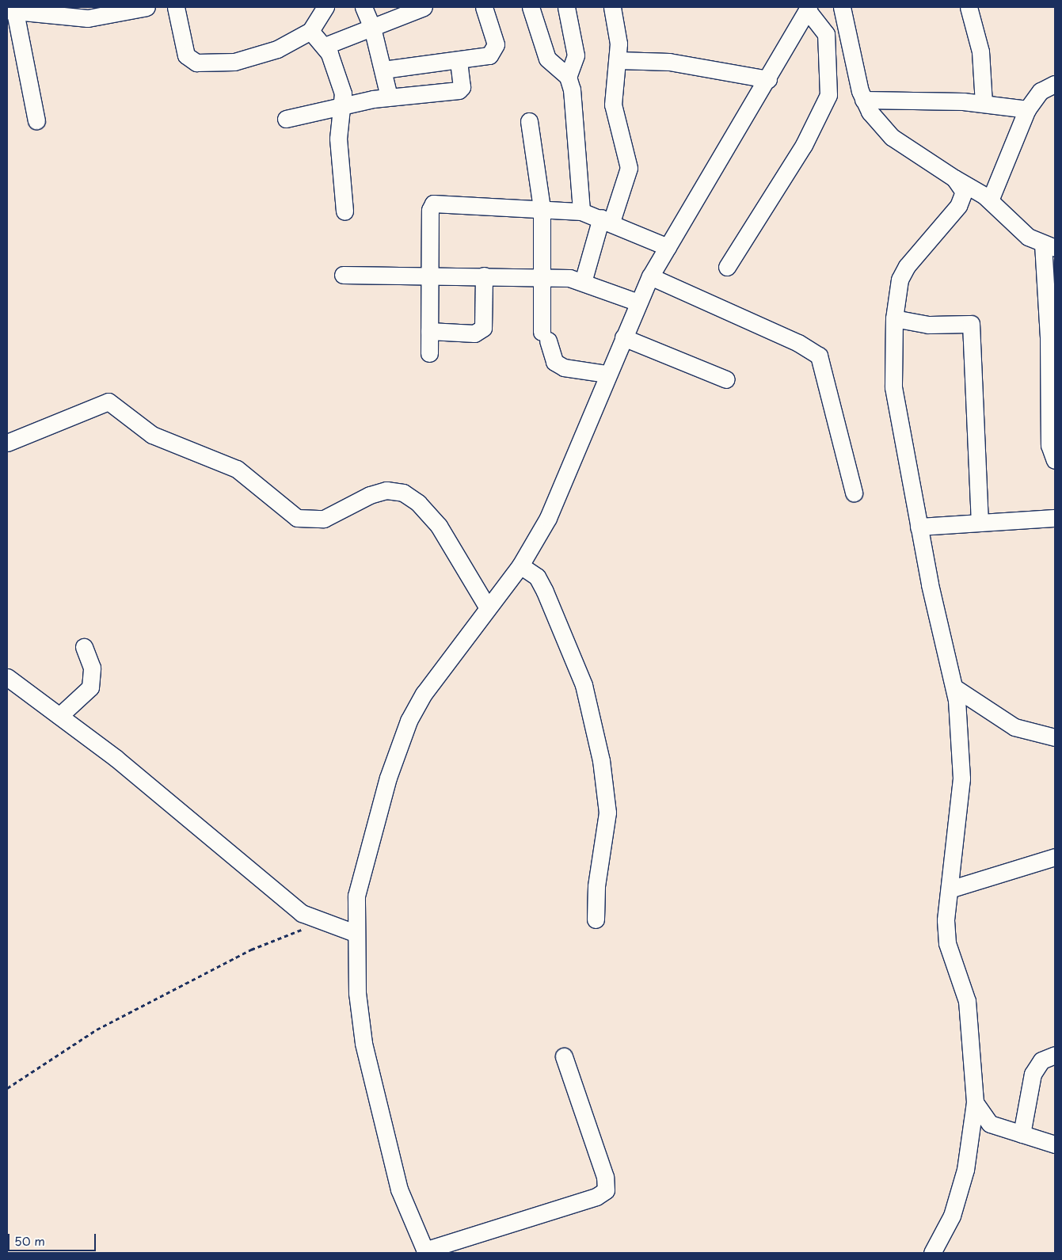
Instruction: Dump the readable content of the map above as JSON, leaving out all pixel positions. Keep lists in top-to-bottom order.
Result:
{
  "scale_bar": "50 m"
}
